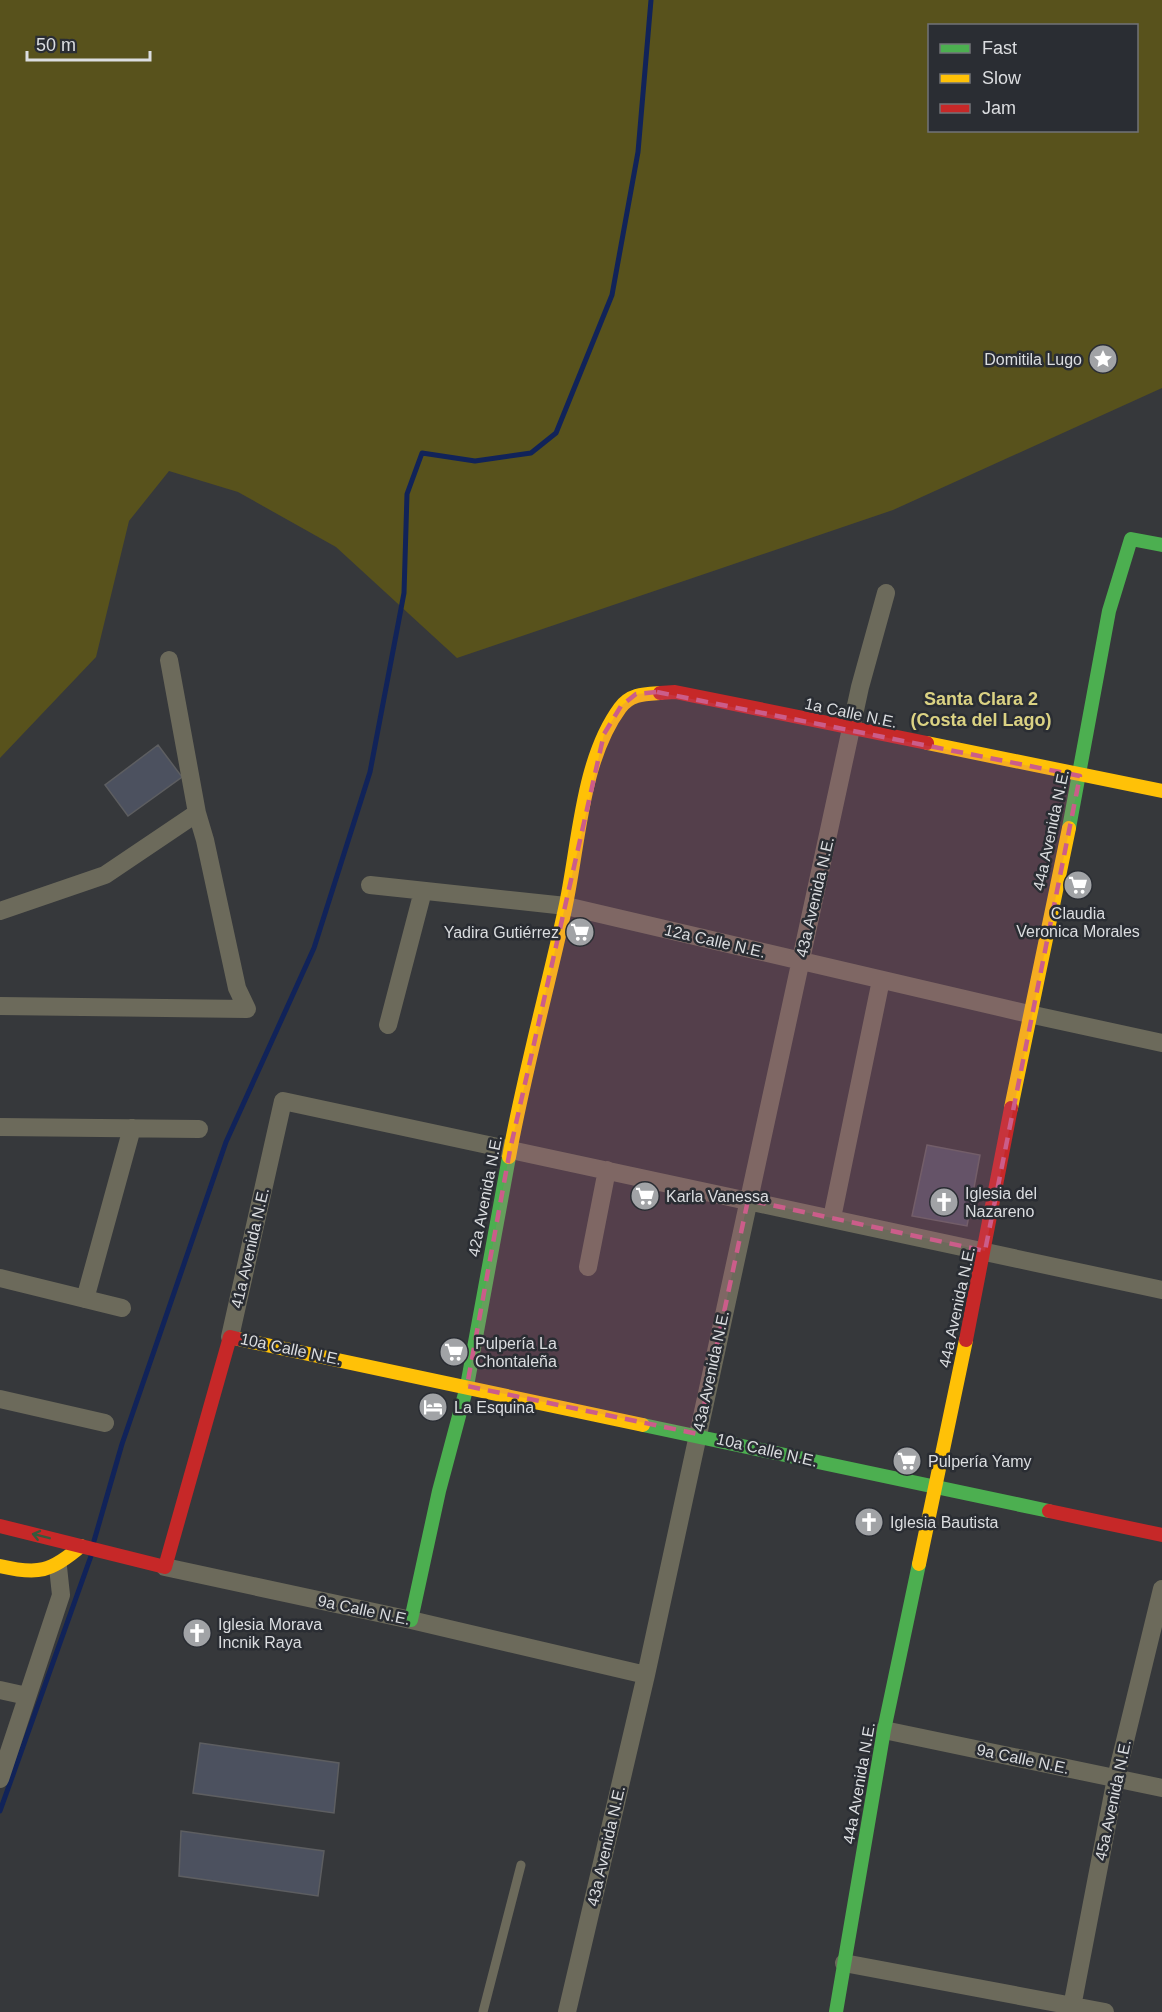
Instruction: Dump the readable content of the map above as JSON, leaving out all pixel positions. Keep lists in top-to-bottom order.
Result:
{
  "streets": {
    "street": [
      "1a Calle N.E.",
      "44a Avenida N.E.",
      "43a Avenida N.E.",
      "12a Calle N.E.",
      "42a Avenida N.E.",
      "41a Avenida N.E.",
      "10a Calle N.E.",
      "9a Calle N.E.",
      "45a Avenida N.E."
    ]
  },
  "crossings": [
    ["1a Calle N.E.", "44a Avenida N.E."],
    ["1a Calle N.E.", "43a Avenida N.E."],
    ["1a Calle N.E.", "42a Avenida N.E."],
    ["44a Avenida N.E.", "12a Calle N.E."],
    ["44a Avenida N.E.", "10a Calle N.E."],
    ["44a Avenida N.E.", "9a Calle N.E."],
    ["43a Avenida N.E.", "12a Calle N.E."],
    ["43a Avenida N.E.", "10a Calle N.E."],
    ["43a Avenida N.E.", "9a Calle N.E."],
    ["12a Calle N.E.", "42a Avenida N.E."],
    ["42a Avenida N.E.", "41a Avenida N.E."],
    ["42a Avenida N.E.", "10a Calle N.E."],
    ["42a Avenida N.E.", "9a Calle N.E."],
    ["41a Avenida N.E.", "10a Calle N.E."],
    ["41a Avenida N.E.", "9a Calle N.E."],
    ["9a Calle N.E.", "45a Avenida N.E."]
  ],
  "districts": ["Santa Clara 2 (Costa del Lago)"],
  "places": {
    "place": ["Domitila Lugo"],
    "supermarket": [
      "Claudia Veronica Morales",
      "Yadira Gutiérrez",
      "Karla Vanessa",
      "Pulpería La Chontaleña",
      "Pulpería Yamy"
    ],
    "church": ["Iglesia del Nazareno", "Iglesia Bautista", "Iglesia Morava Incnik Raya"],
    "hotel": ["La Esquina"]
  },
  "legend": ["Fast", "Slow", "Jam"],
  "scale_bar": "50 m"
}
